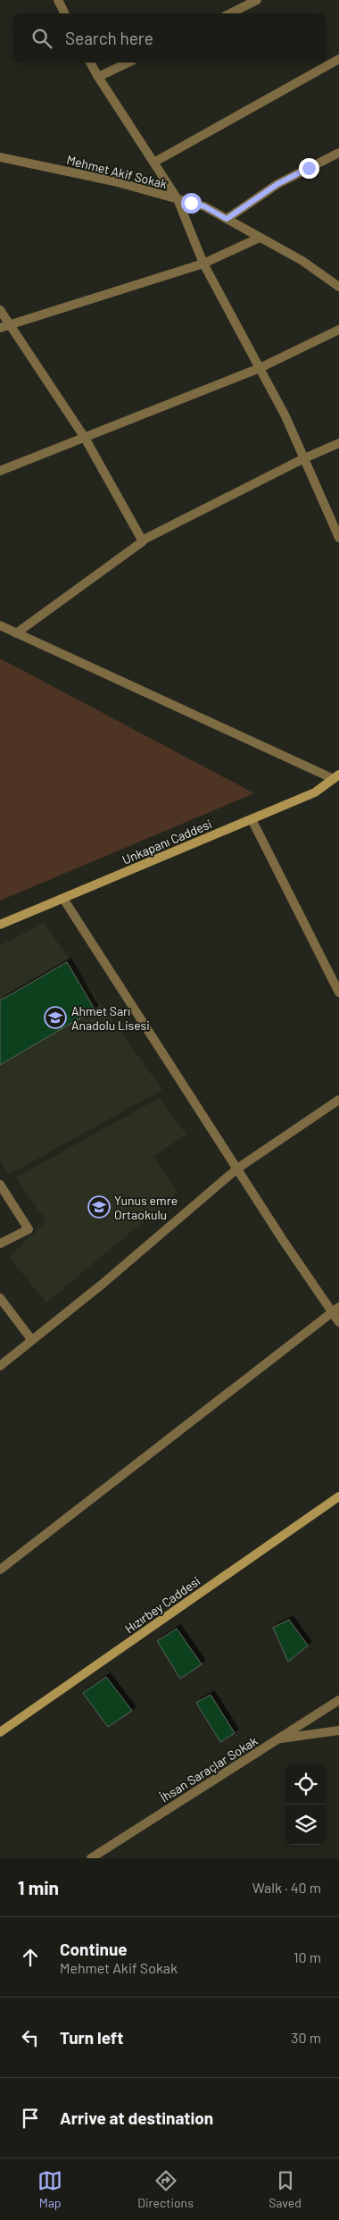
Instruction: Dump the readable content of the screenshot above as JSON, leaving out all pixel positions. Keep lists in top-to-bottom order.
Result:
{
  "streets": {
    "main road": ["Unkapanı Caddesi", "Hızırbey Caddesi"],
    "street": ["Mehmet Akif Sokak", "İhsan Saraçlar Sokak"]
  },
  "places": {
    "school or university": ["Ahmet Sarı Anadolu Lisesi", "Yunus emre Ortaokulu"]
  },
  "page": {
    "search": "Search here",
    "heading": ["1 min", "Walk · 40 m"],
    "list": [
      ["Continue", "Mehmet Akif Sokak", "10 m"],
      ["Turn left", "30 m"],
      "Arrive at destination"
    ],
    "nav": ["Map", "Directions", "Saved"]
  }
}
